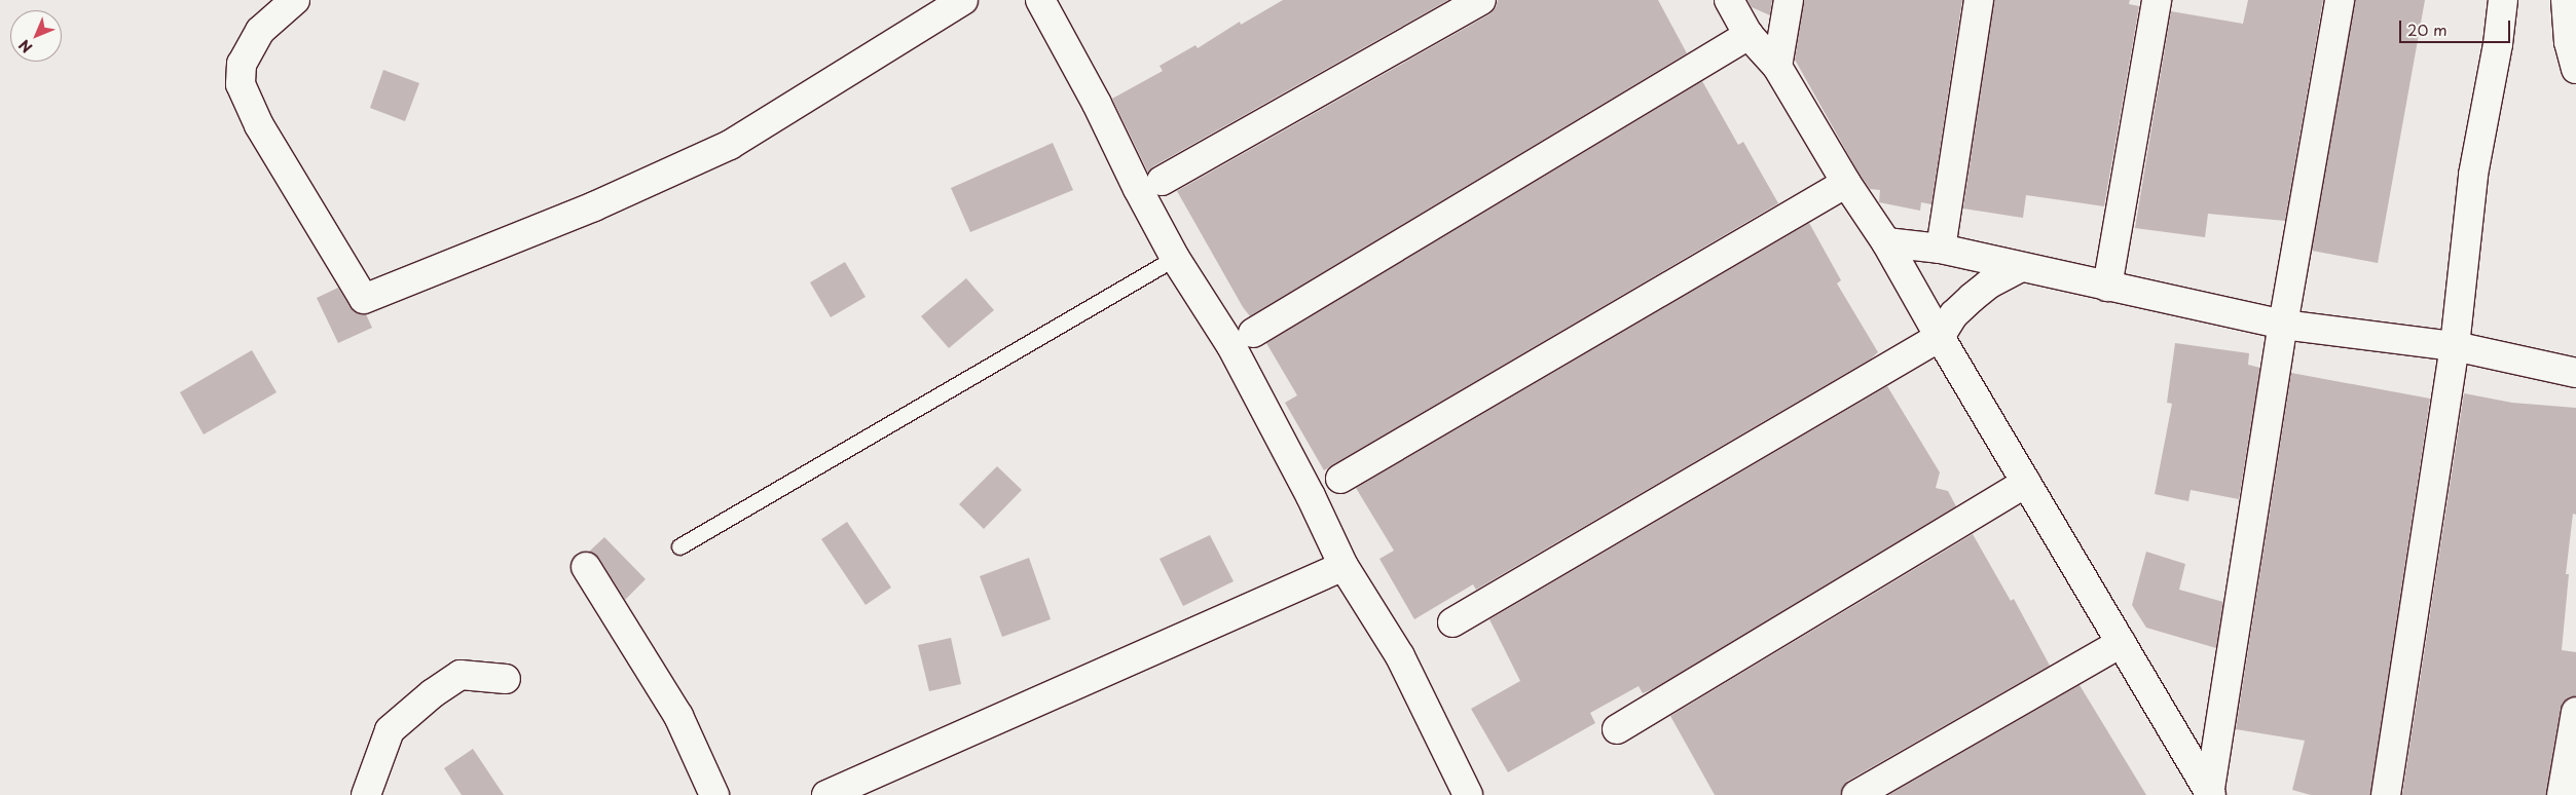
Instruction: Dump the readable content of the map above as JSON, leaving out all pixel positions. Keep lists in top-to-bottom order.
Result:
{
  "scale_bar": "20 m",
  "north": "bottom left"
}
